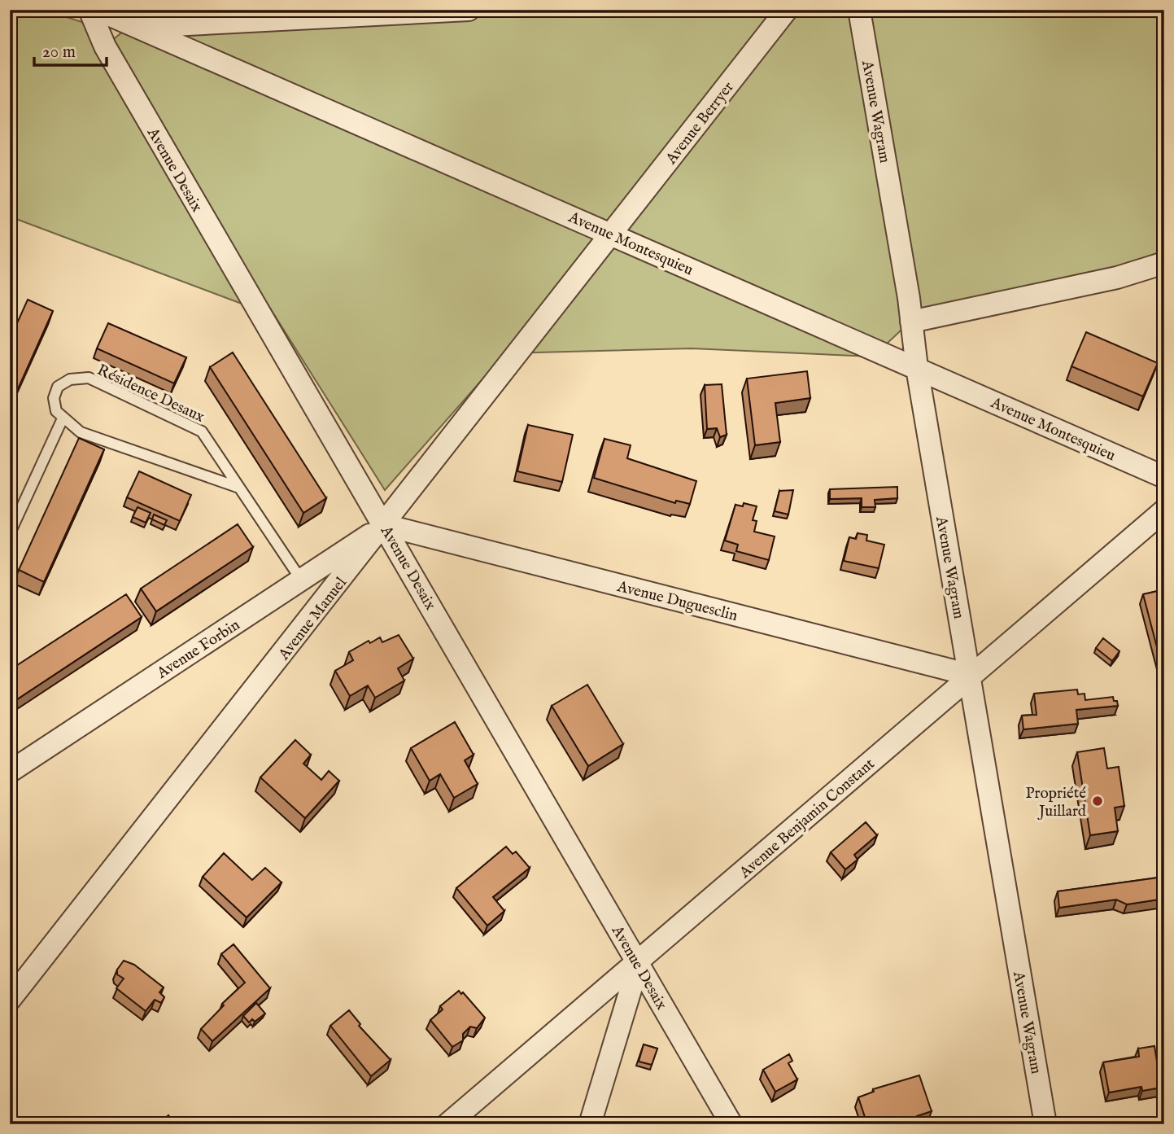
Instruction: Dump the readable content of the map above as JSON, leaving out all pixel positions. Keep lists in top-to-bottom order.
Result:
{
  "streets": {
    "street": [
      "Avenue Wagram",
      "Avenue Berryer",
      "Avenue Desaix",
      "Avenue Montesquieu",
      "Avenue Duguesclin",
      "Avenue Manuel",
      "Avenue Forbin",
      "Avenue Benjamin Constant"
    ],
    "lane": ["Résidence Desaux"]
  },
  "crossings": [
    ["Avenue Wagram", "Avenue Montesquieu"],
    ["Avenue Wagram", "Avenue Duguesclin"],
    ["Avenue Wagram", "Avenue Benjamin Constant"],
    ["Avenue Berryer", "Avenue Montesquieu"],
    ["Avenue Berryer", "Avenue Manuel"],
    ["Avenue Desaix", "Avenue Duguesclin"],
    ["Avenue Desaix", "Avenue Manuel"],
    ["Avenue Desaix", "Avenue Forbin"],
    ["Avenue Desaix", "Avenue Benjamin Constant"],
    ["Avenue Montesquieu", "Avenue Manuel"],
    ["Résidence Desaux", "Avenue Forbin"],
    ["Avenue Duguesclin", "Avenue Manuel"],
    ["Avenue Duguesclin", "Avenue Forbin"],
    ["Avenue Duguesclin", "Avenue Benjamin Constant"],
    ["Avenue Manuel", "Avenue Forbin"]
  ],
  "places": ["Propriété Juillard"],
  "scale_bar": "20 m"
}
